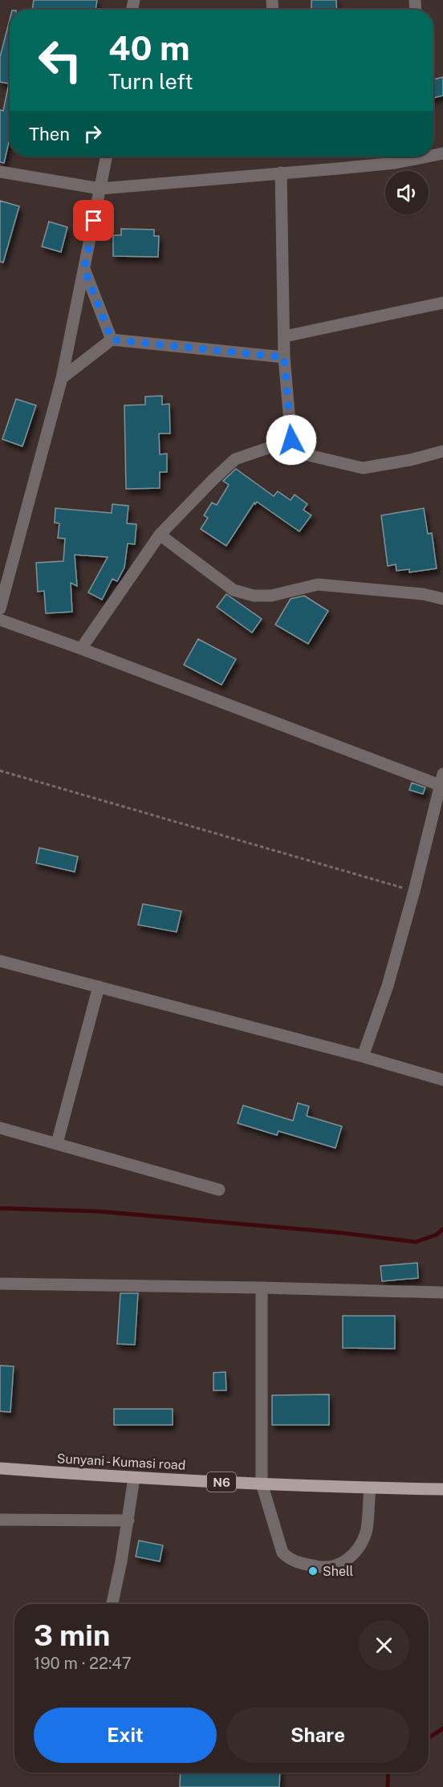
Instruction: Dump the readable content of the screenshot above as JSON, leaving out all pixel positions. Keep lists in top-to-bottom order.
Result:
{
  "streets": {
    "main road": ["Sunyani - Kumasi road", "N6"]
  },
  "places": ["Shell"],
  "page": {
    "turn": ["40 m", "Turn left"],
    "then": "Then",
    "heading": ["3 min", "190 m · 22:47"],
    "buttons": ["Exit", "Share"]
  }
}
